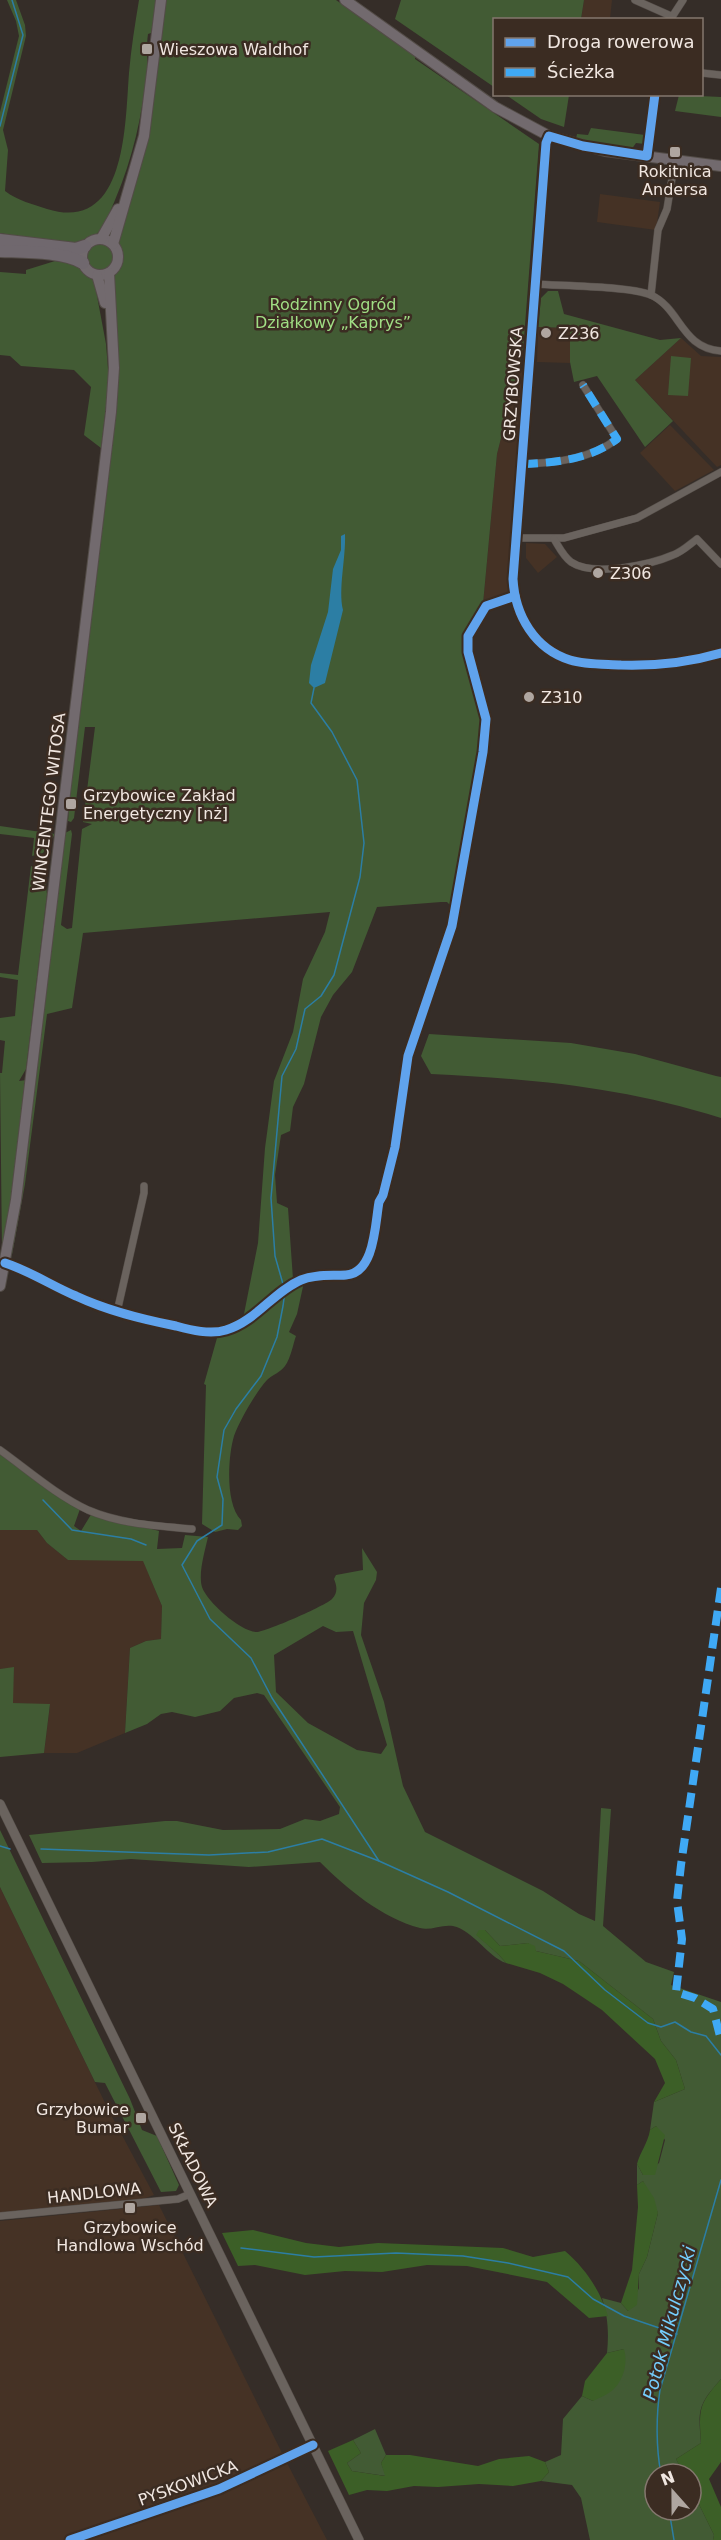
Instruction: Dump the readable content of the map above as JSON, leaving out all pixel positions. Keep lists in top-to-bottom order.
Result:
{
  "streets": {
    "main road": ["WINCENTEGO WITOSA", "SKŁADOWA"],
    "street": ["GRZYBOWSKA", "HANDLOWA", "PYSKOWICKA"]
  },
  "crossings": [
    ["SKŁADOWA", "HANDLOWA"],
    ["SKŁADOWA", "PYSKOWICKA"]
  ],
  "water": ["Potok Mikulczycki"],
  "parks": ["Rodzinny Ogród Działkowy „Kaprys”"],
  "places": {
    "transit": [
      "Wieszowa Waldhof",
      "Rokitnica Andersa",
      "Grzybowice Zakład Energetyczny [nż]",
      "Grzybowice Bumar",
      "Grzybowice Handlowa Wschód"
    ],
    "other": ["Z236", "Z306", "Z310"]
  },
  "legend": ["Droga rowerowa", "Ścieżka"],
  "north": "top"
}
